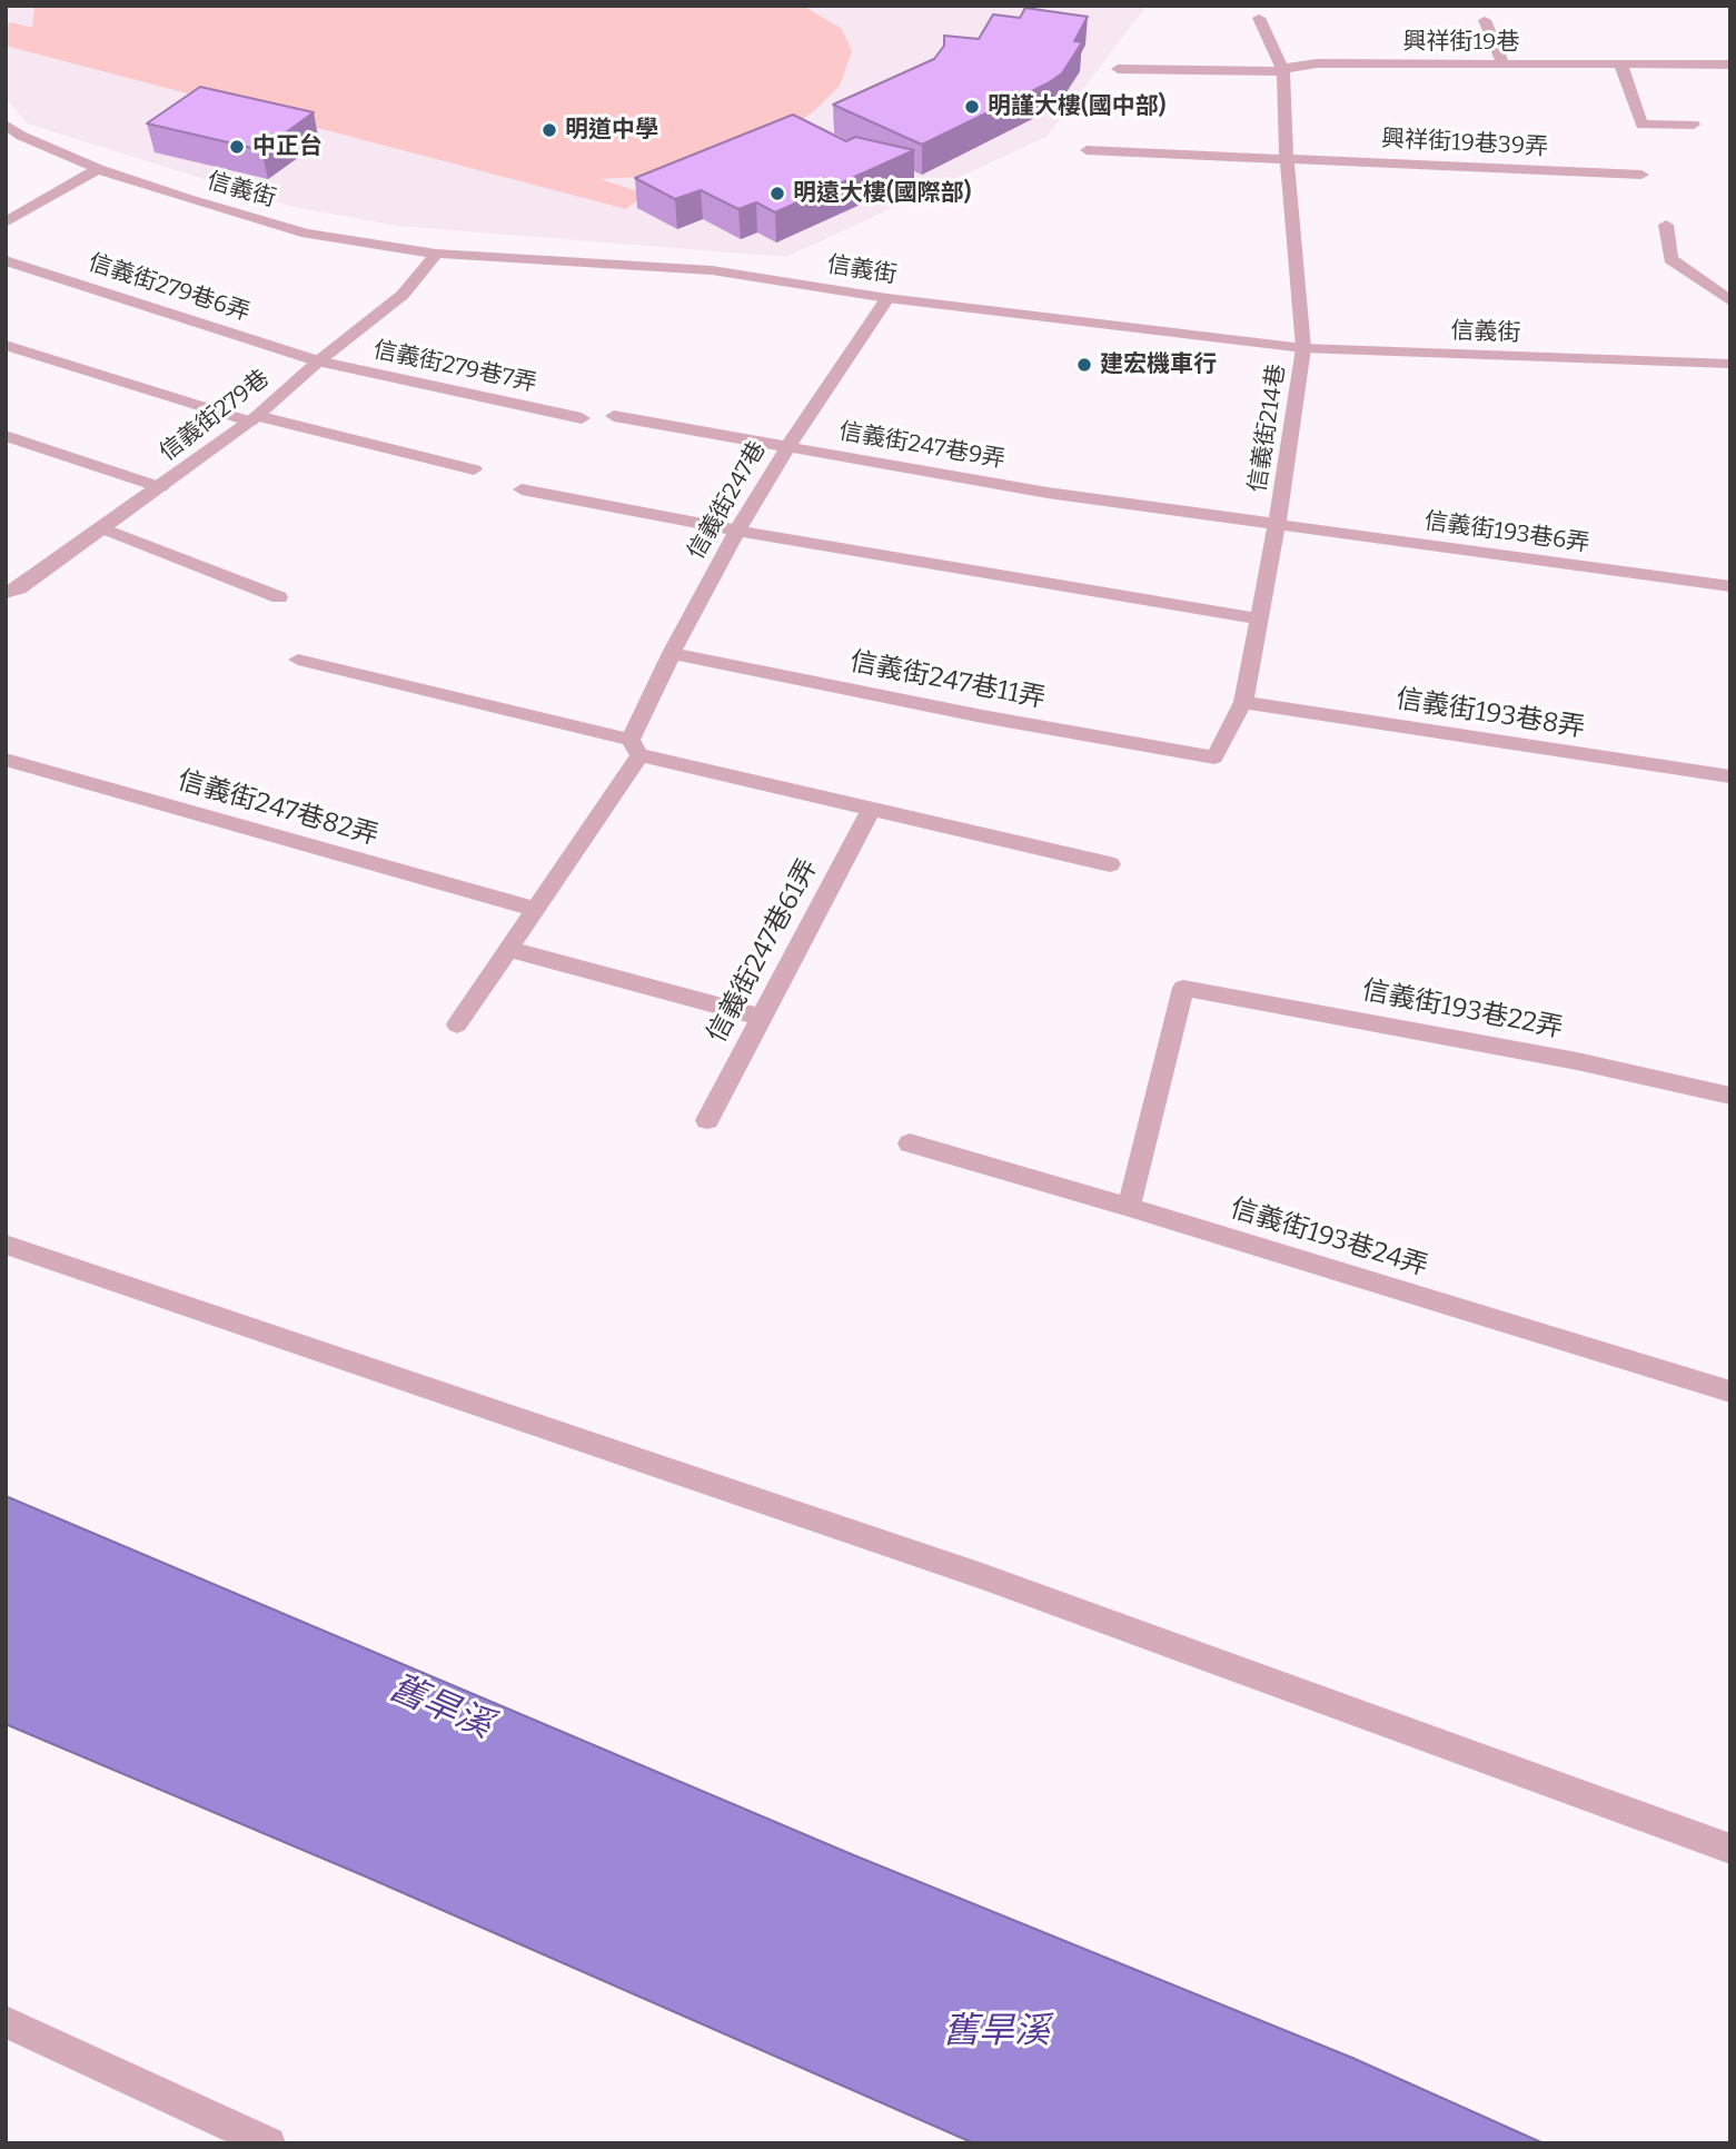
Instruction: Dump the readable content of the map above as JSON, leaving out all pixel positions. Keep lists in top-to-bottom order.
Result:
{
  "streets": {
    "street": [
      "興祥街19巷",
      "興祥街19巷39弄",
      "信義街",
      "信義街279巷6弄",
      "信義街279巷7弄",
      "信義街279巷",
      "信義街214巷",
      "信義街247巷9弄",
      "信義街247巷",
      "信義街193巷6弄",
      "信義街247巷11弄",
      "信義街193巷8弄",
      "信義街247巷82弄",
      "信義街247巷61弄",
      "信義街193巷22弄",
      "信義街193巷24弄"
    ]
  },
  "crossings": [
    ["興祥街19巷39弄", "信義街214巷"],
    ["信義街", "信義街279巷"],
    ["信義街", "信義街214巷"],
    ["信義街", "信義街247巷"],
    ["信義街279巷6弄", "信義街279巷7弄"],
    ["信義街279巷6弄", "信義街279巷"],
    ["信義街279巷7弄", "信義街279巷"],
    ["信義街214巷", "信義街247巷9弄"],
    ["信義街214巷", "信義街193巷6弄"],
    ["信義街214巷", "信義街247巷11弄"],
    ["信義街214巷", "信義街193巷8弄"],
    ["信義街247巷9弄", "信義街247巷"],
    ["信義街247巷9弄", "信義街193巷6弄"],
    ["信義街247巷", "信義街247巷11弄"],
    ["信義街247巷", "信義街247巷82弄"],
    ["信義街193巷22弄", "信義街193巷24弄"]
  ],
  "water": ["舊旱溪"],
  "places": [
    "明謹大樓(國中部)",
    "明道中學",
    "中正台",
    "明遠大樓(國際部)",
    "建宏機車行"
  ]
}
